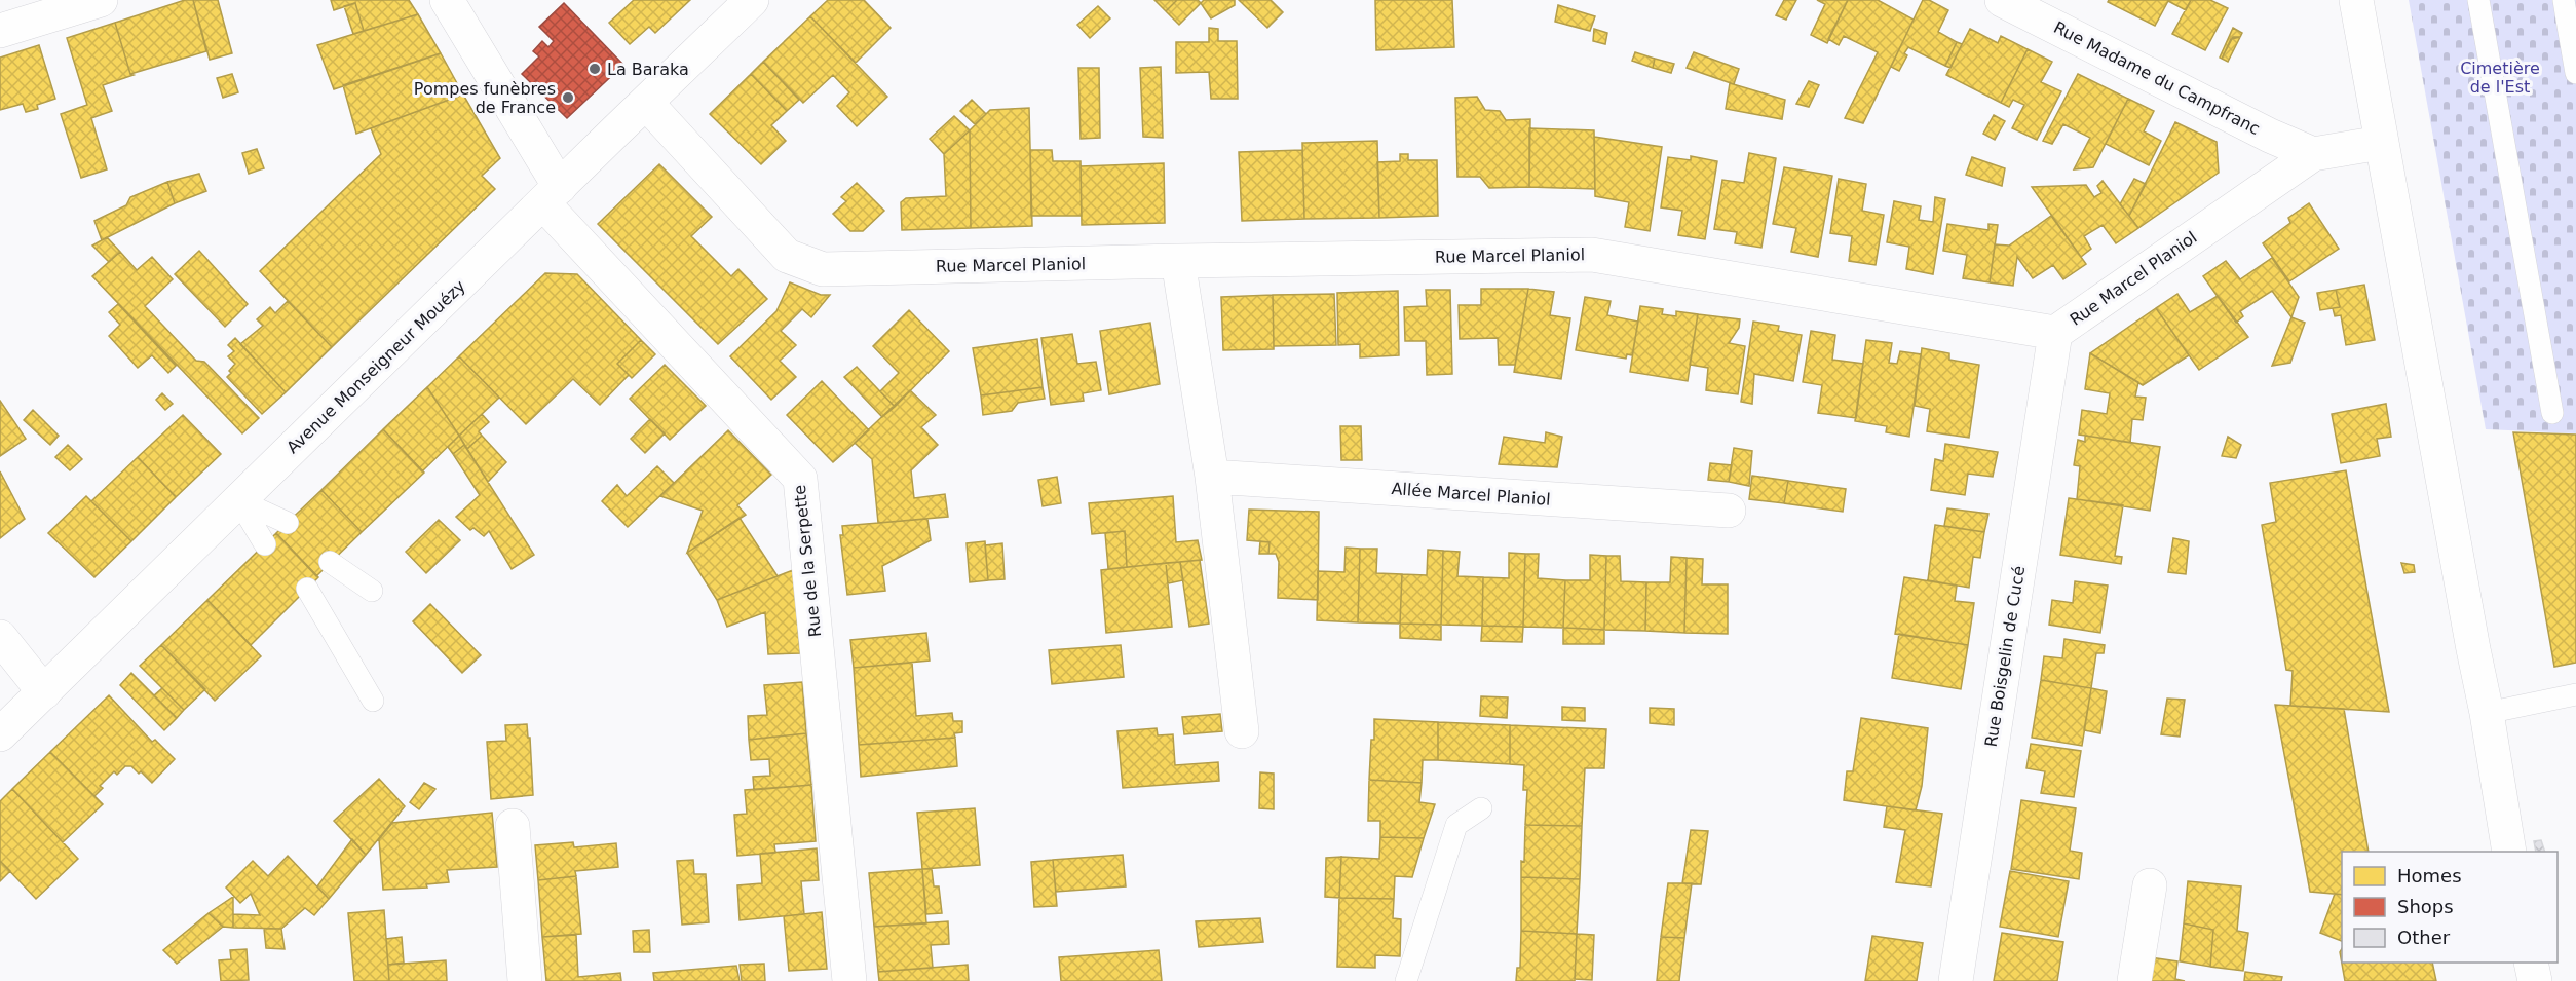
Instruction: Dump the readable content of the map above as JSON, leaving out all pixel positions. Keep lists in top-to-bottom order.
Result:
{
  "streets": {
    "street": [
      "Rue Madame du Campfranc",
      "Rue Marcel Planiol",
      "Avenue Monseigneur Mouézy",
      "Allée Marcel Planiol",
      "Rue de la Serpette",
      "Rue Boisgelin de Cucé"
    ]
  },
  "crossings": [
    ["Rue Madame du Campfranc", "Rue Marcel Planiol"],
    ["Rue Marcel Planiol", "Avenue Monseigneur Mouézy"],
    ["Rue Marcel Planiol", "Rue Boisgelin de Cucé"],
    ["Avenue Monseigneur Mouézy", "Rue de la Serpette"]
  ],
  "parks": ["Cimetière de l'Est"],
  "places": ["La Baraka", "Pompes funèbres de France"],
  "legend": ["Homes", "Shops", "Other"]
}
